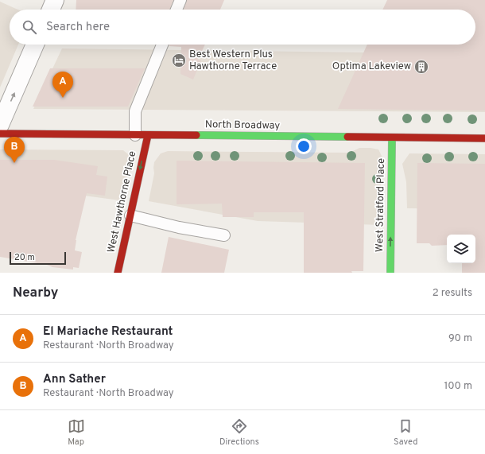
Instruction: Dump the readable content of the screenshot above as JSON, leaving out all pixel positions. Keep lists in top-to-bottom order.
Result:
{
  "streets": {
    "main road": ["North Broadway", "West Hawthorne Place", "West Stratford Place"]
  },
  "crossings": [
    ["North Broadway", "West Hawthorne Place"],
    ["North Broadway", "West Stratford Place"]
  ],
  "one_way": ["West Hawthorne Place", "West Stratford Place"],
  "places": {
    "hotel": ["Best Western Plus Hawthorne Terrace"],
    "building": ["Optima Lakeview"]
  },
  "scale_bar": "20 m",
  "page": {
    "search": "Search here",
    "pins": ["A", "B"],
    "scale": "20 m",
    "heading": ["Nearby", "2 results"],
    "list": [
      {
        "mark": "A",
        "name": "El Mariache Restaurant",
        "note": "Restaurant · North Broadway",
        "value": "90 m"
      },
      {
        "mark": "B",
        "name": "Ann Sather",
        "note": "Restaurant · North Broadway",
        "value": "100 m"
      }
    ],
    "nav": ["Map", "Directions", "Saved"]
  }
}
